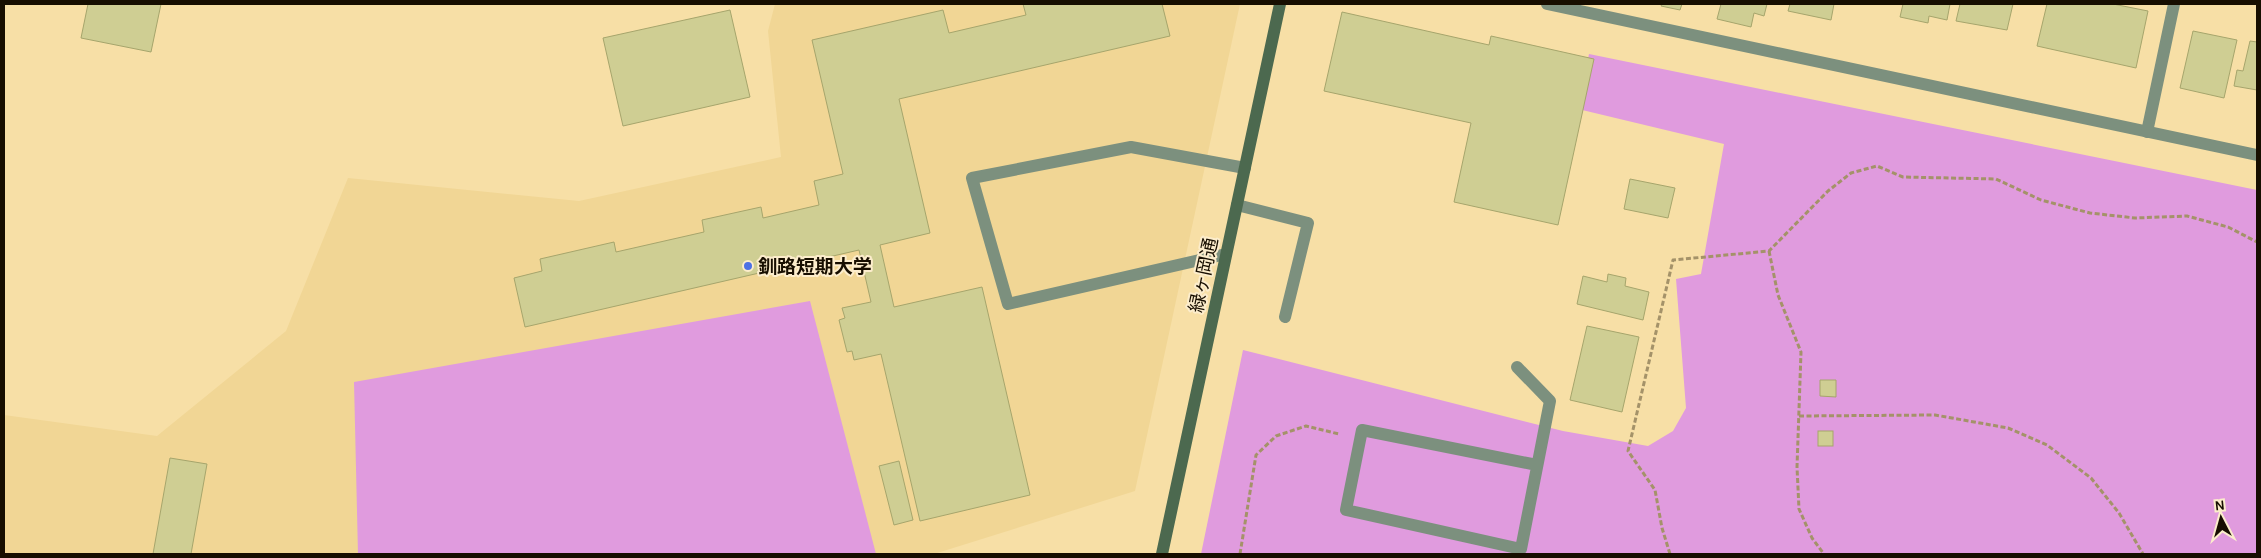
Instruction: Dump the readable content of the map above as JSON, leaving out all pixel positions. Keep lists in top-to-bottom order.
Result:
{
  "streets": {
    "street": ["緑ヶ岡通"]
  },
  "places": ["釧路短期大学"],
  "north": "top"
}
